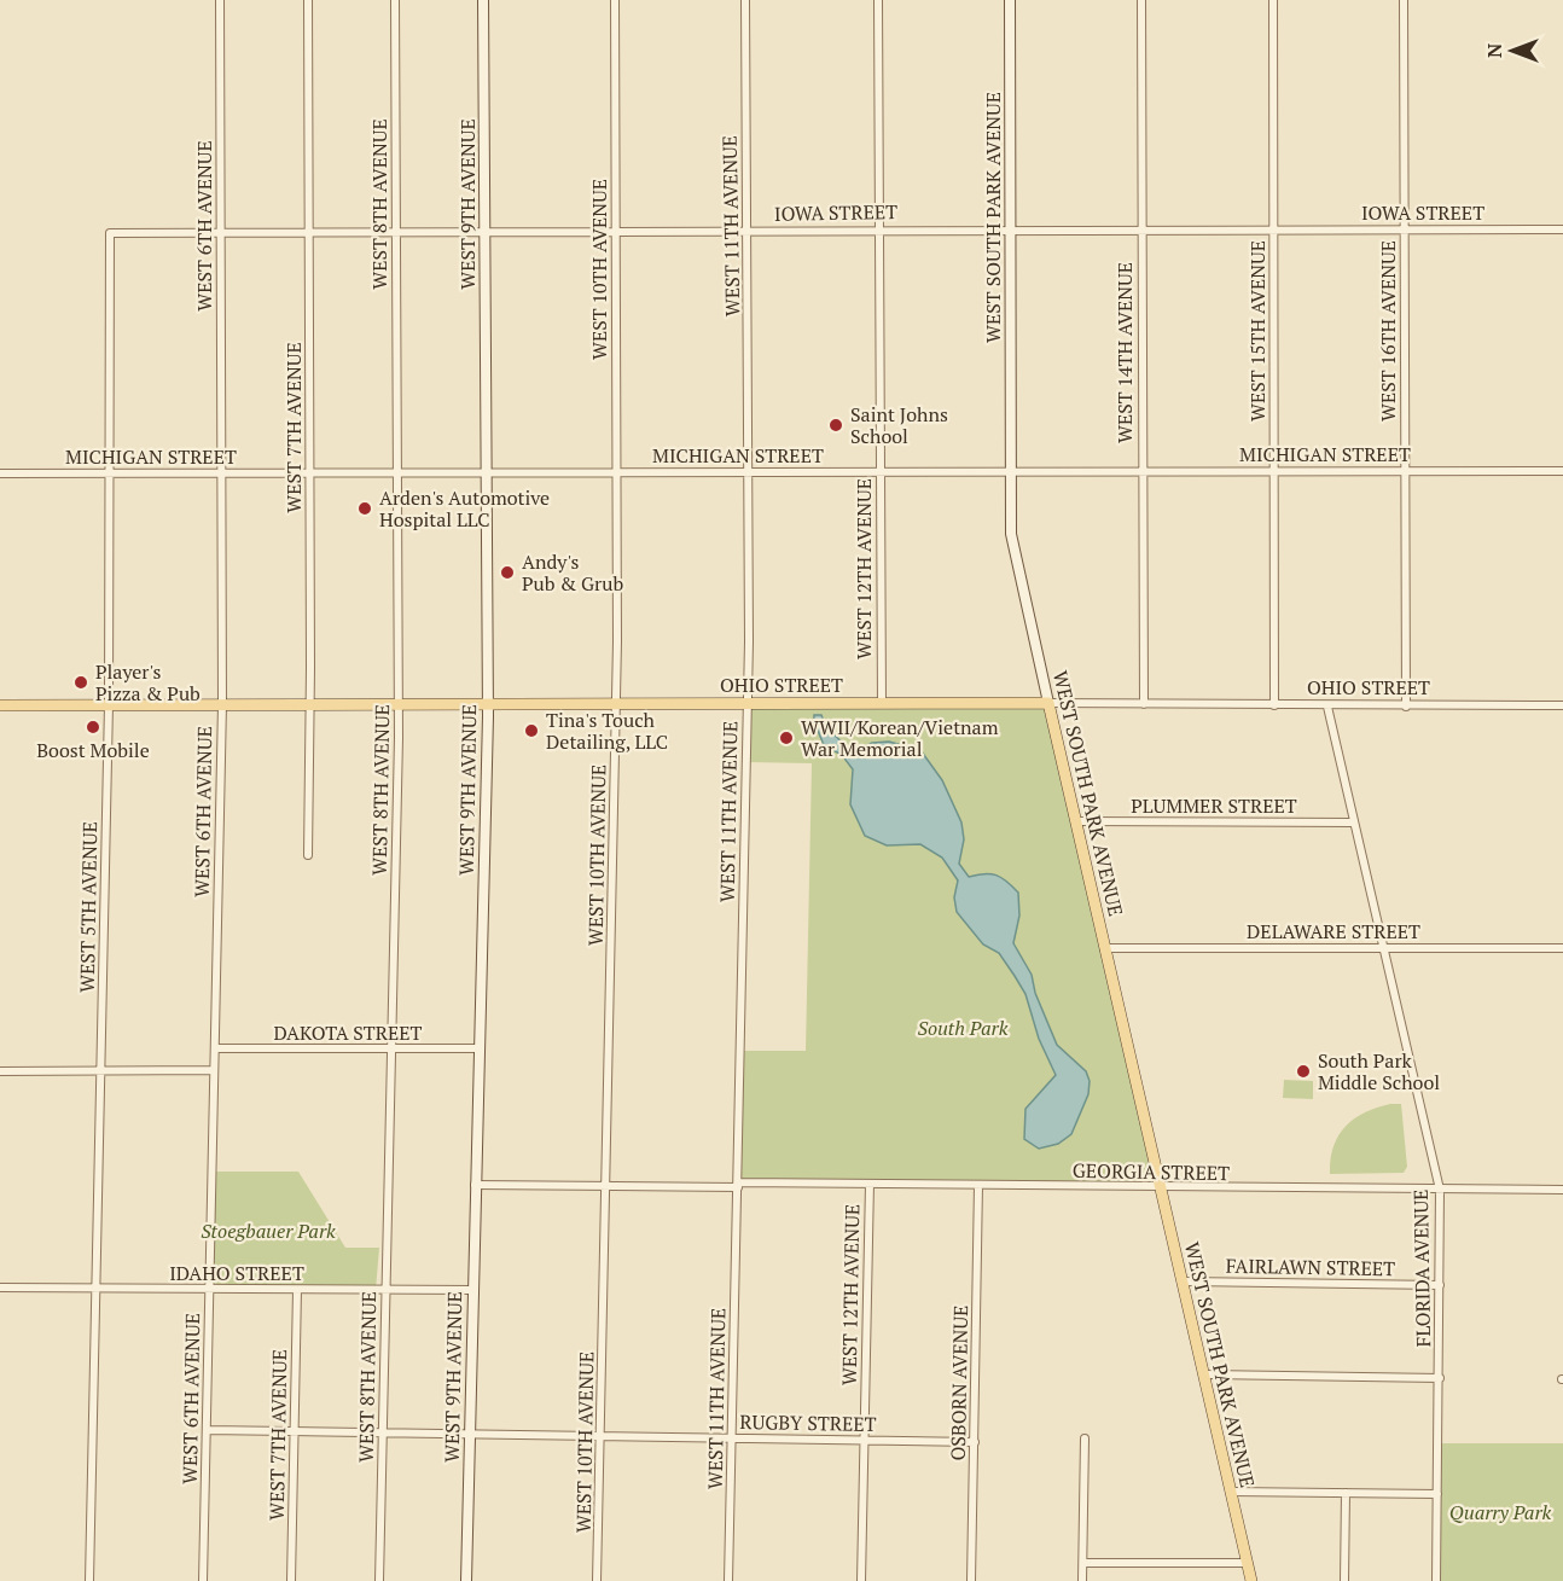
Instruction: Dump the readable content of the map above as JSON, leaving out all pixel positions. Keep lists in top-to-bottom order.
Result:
{
  "streets": {
    "main road": ["WEST 9TH AVENUE", "WEST SOUTH PARK AVENUE", "OHIO STREET"],
    "street": [
      "WEST 8TH AVENUE",
      "IOWA STREET",
      "WEST 6TH AVENUE",
      "WEST 11TH AVENUE",
      "WEST 10TH AVENUE",
      "WEST 15TH AVENUE",
      "WEST 16TH AVENUE",
      "WEST 14TH AVENUE",
      "WEST 7TH AVENUE",
      "MICHIGAN STREET",
      "WEST 12TH AVENUE",
      "PLUMMER STREET",
      "WEST 5TH AVENUE",
      "DELAWARE STREET",
      "DAKOTA STREET",
      "GEORGIA STREET",
      "FAIRLAWN STREET",
      "FLORIDA AVENUE",
      "IDAHO STREET",
      "OSBORN AVENUE",
      "RUGBY STREET"
    ]
  },
  "crossings": [
    ["WEST 8TH AVENUE", "IOWA STREET"],
    ["WEST 8TH AVENUE", "MICHIGAN STREET"],
    ["WEST 8TH AVENUE", "OHIO STREET"],
    ["WEST 8TH AVENUE", "DAKOTA STREET"],
    ["WEST 8TH AVENUE", "IDAHO STREET"],
    ["WEST 8TH AVENUE", "RUGBY STREET"],
    ["WEST 9TH AVENUE", "IOWA STREET"],
    ["WEST 9TH AVENUE", "MICHIGAN STREET"],
    ["WEST 9TH AVENUE", "OHIO STREET"],
    ["WEST 9TH AVENUE", "DAKOTA STREET"],
    ["WEST 9TH AVENUE", "GEORGIA STREET"],
    ["WEST 9TH AVENUE", "IDAHO STREET"],
    ["WEST 9TH AVENUE", "RUGBY STREET"],
    ["IOWA STREET", "WEST SOUTH PARK AVENUE"],
    ["IOWA STREET", "WEST 6TH AVENUE"],
    ["IOWA STREET", "WEST 11TH AVENUE"],
    ["IOWA STREET", "WEST 10TH AVENUE"],
    ["IOWA STREET", "WEST 15TH AVENUE"],
    ["IOWA STREET", "WEST 16TH AVENUE"],
    ["IOWA STREET", "WEST 14TH AVENUE"],
    ["IOWA STREET", "WEST 7TH AVENUE"],
    ["IOWA STREET", "WEST 12TH AVENUE"],
    ["IOWA STREET", "WEST 5TH AVENUE"],
    ["WEST SOUTH PARK AVENUE", "MICHIGAN STREET"],
    ["WEST SOUTH PARK AVENUE", "OHIO STREET"],
    ["WEST SOUTH PARK AVENUE", "PLUMMER STREET"],
    ["WEST SOUTH PARK AVENUE", "DELAWARE STREET"],
    ["WEST SOUTH PARK AVENUE", "GEORGIA STREET"],
    ["WEST SOUTH PARK AVENUE", "FAIRLAWN STREET"],
    ["WEST 6TH AVENUE", "MICHIGAN STREET"],
    ["WEST 6TH AVENUE", "OHIO STREET"],
    ["WEST 6TH AVENUE", "DAKOTA STREET"],
    ["WEST 6TH AVENUE", "IDAHO STREET"],
    ["WEST 6TH AVENUE", "RUGBY STREET"],
    ["WEST 11TH AVENUE", "MICHIGAN STREET"],
    ["WEST 11TH AVENUE", "OHIO STREET"],
    ["WEST 11TH AVENUE", "GEORGIA STREET"],
    ["WEST 11TH AVENUE", "RUGBY STREET"],
    ["WEST 10TH AVENUE", "MICHIGAN STREET"],
    ["WEST 10TH AVENUE", "OHIO STREET"],
    ["WEST 10TH AVENUE", "GEORGIA STREET"],
    ["WEST 10TH AVENUE", "RUGBY STREET"],
    ["WEST 15TH AVENUE", "MICHIGAN STREET"],
    ["WEST 15TH AVENUE", "OHIO STREET"],
    ["WEST 16TH AVENUE", "MICHIGAN STREET"],
    ["WEST 16TH AVENUE", "OHIO STREET"],
    ["WEST 14TH AVENUE", "MICHIGAN STREET"],
    ["WEST 14TH AVENUE", "OHIO STREET"],
    ["WEST 7TH AVENUE", "MICHIGAN STREET"],
    ["WEST 7TH AVENUE", "OHIO STREET"],
    ["WEST 7TH AVENUE", "IDAHO STREET"],
    ["WEST 7TH AVENUE", "RUGBY STREET"],
    ["MICHIGAN STREET", "WEST 12TH AVENUE"],
    ["MICHIGAN STREET", "WEST 5TH AVENUE"],
    ["WEST 12TH AVENUE", "OHIO STREET"],
    ["WEST 12TH AVENUE", "GEORGIA STREET"],
    ["WEST 12TH AVENUE", "RUGBY STREET"],
    ["OHIO STREET", "WEST 5TH AVENUE"],
    ["OHIO STREET", "FLORIDA AVENUE"],
    ["PLUMMER STREET", "FLORIDA AVENUE"],
    ["WEST 5TH AVENUE", "IDAHO STREET"],
    ["DELAWARE STREET", "FLORIDA AVENUE"],
    ["GEORGIA STREET", "FLORIDA AVENUE"],
    ["GEORGIA STREET", "OSBORN AVENUE"],
    ["FAIRLAWN STREET", "FLORIDA AVENUE"],
    ["OSBORN AVENUE", "RUGBY STREET"]
  ],
  "parks": ["South Park", "Stoegbauer Park", "Quarry Park"],
  "places": [
    "Saint Johns School",
    "Arden's Automotive Hospital LLC",
    "Andy's Pub & Grub",
    "Player's Pizza & Pub",
    "Boost Mobile",
    "Tina's Touch Detailing, LLC",
    "WWII/Korean/Vietnam War Memorial",
    "South Park Middle School"
  ],
  "north": "left"
}
